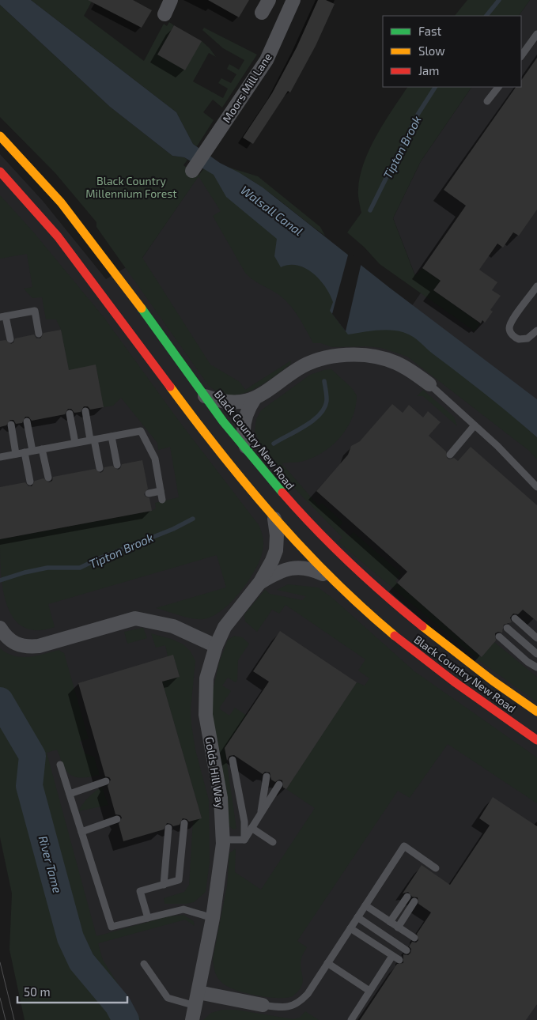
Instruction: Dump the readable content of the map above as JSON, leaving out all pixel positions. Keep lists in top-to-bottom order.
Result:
{
  "streets": {
    "highway": ["Black Country New Road"],
    "street": ["Moors Mill Lane", "Golds Hill Way"]
  },
  "crossings": [
    ["Black Country New Road", "Golds Hill Way"]
  ],
  "water": ["Tipton Brook", "Walsall Canal", "River Tame"],
  "parks": ["Black Country Millennium Forest"],
  "legend": ["Fast", "Slow", "Jam"],
  "scale_bar": "50 m"
}
